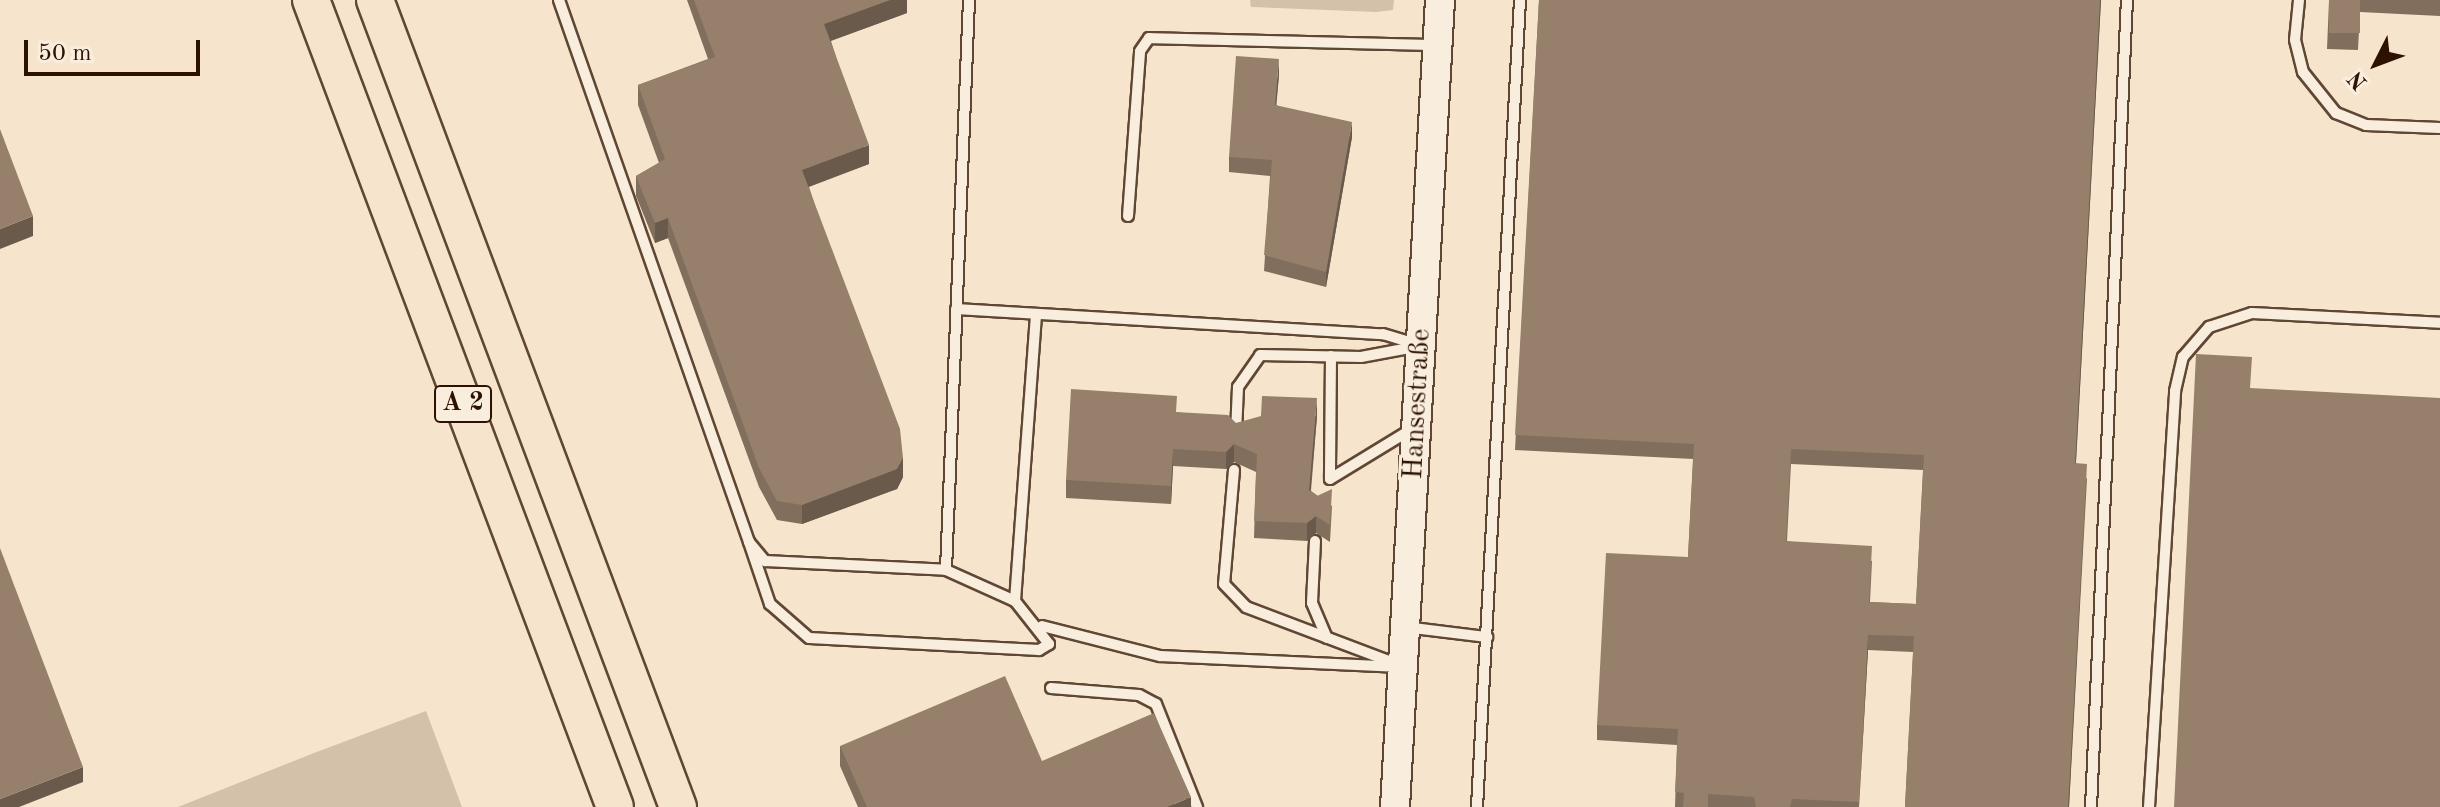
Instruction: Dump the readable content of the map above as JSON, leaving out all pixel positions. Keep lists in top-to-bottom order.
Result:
{
  "streets": {
    "highway": ["A 2"],
    "main road": ["Hansestraße"]
  },
  "scale_bar": "50 m",
  "north": "bottom left"
}
